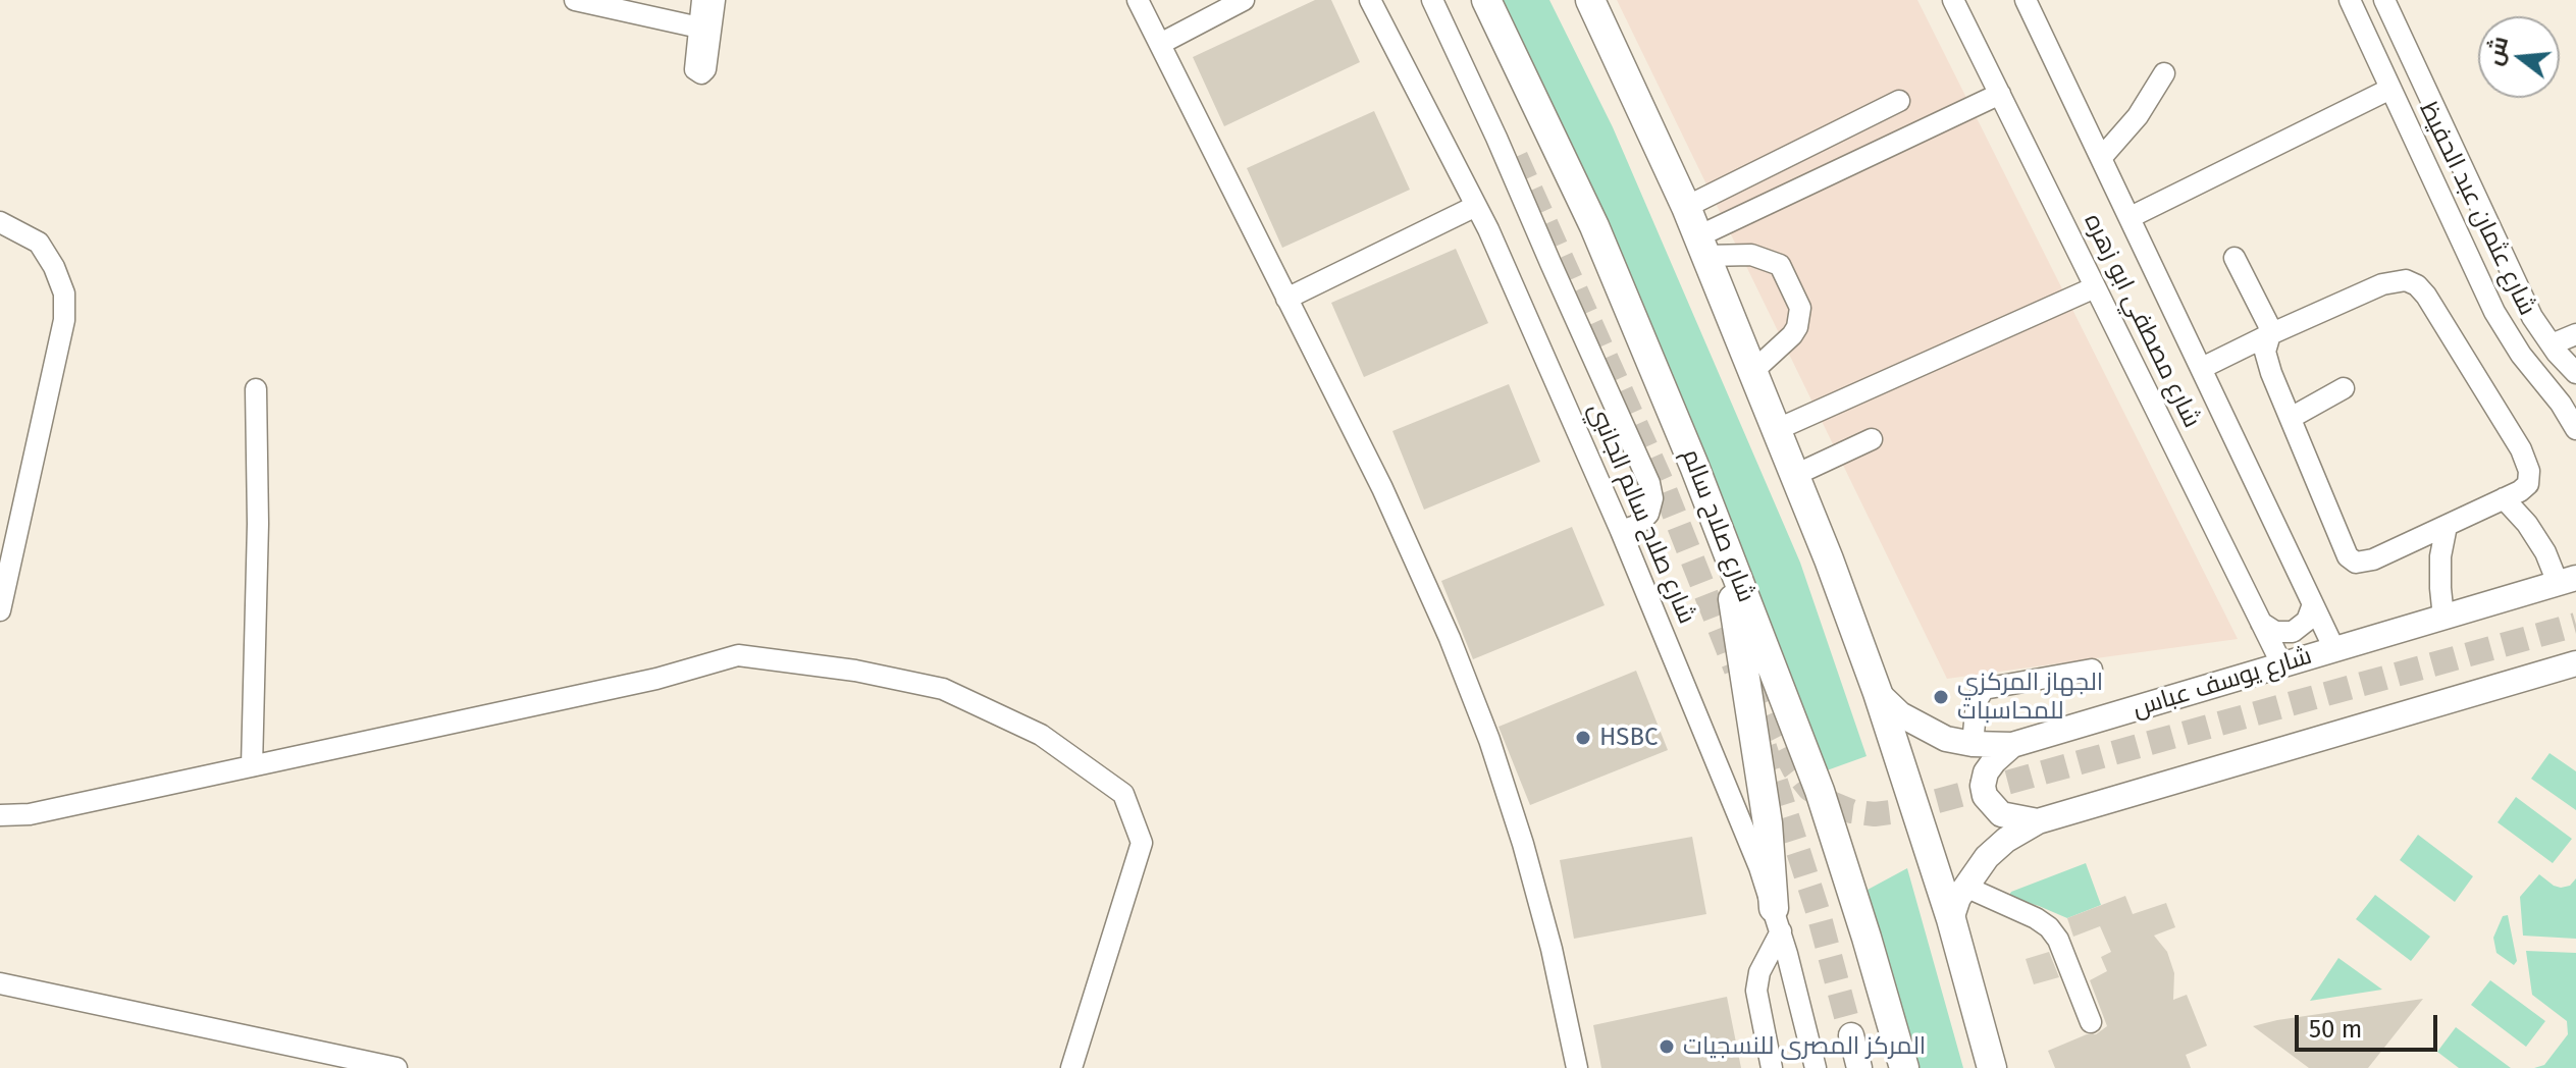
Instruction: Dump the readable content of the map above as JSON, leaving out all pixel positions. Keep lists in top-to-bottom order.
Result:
{
  "streets": {
    "highway": ["شارع صلاح سالم"],
    "main road": ["شارع يوسف عباس"],
    "street": ["شارع عثمان عبد الحفيظ", "شارع مصطفي ابو زهره", "شارع صلاح سالم الجانبي"]
  },
  "crossings": [
    ["شارع مصطفي ابو زهره", "شارع يوسف عباس"]
  ],
  "places": ["الجهاز المركزي للمحاسبات", "HSBC", "المركز المصرى للنسجيات"],
  "scale_bar": "50 m",
  "north": "left"
}
